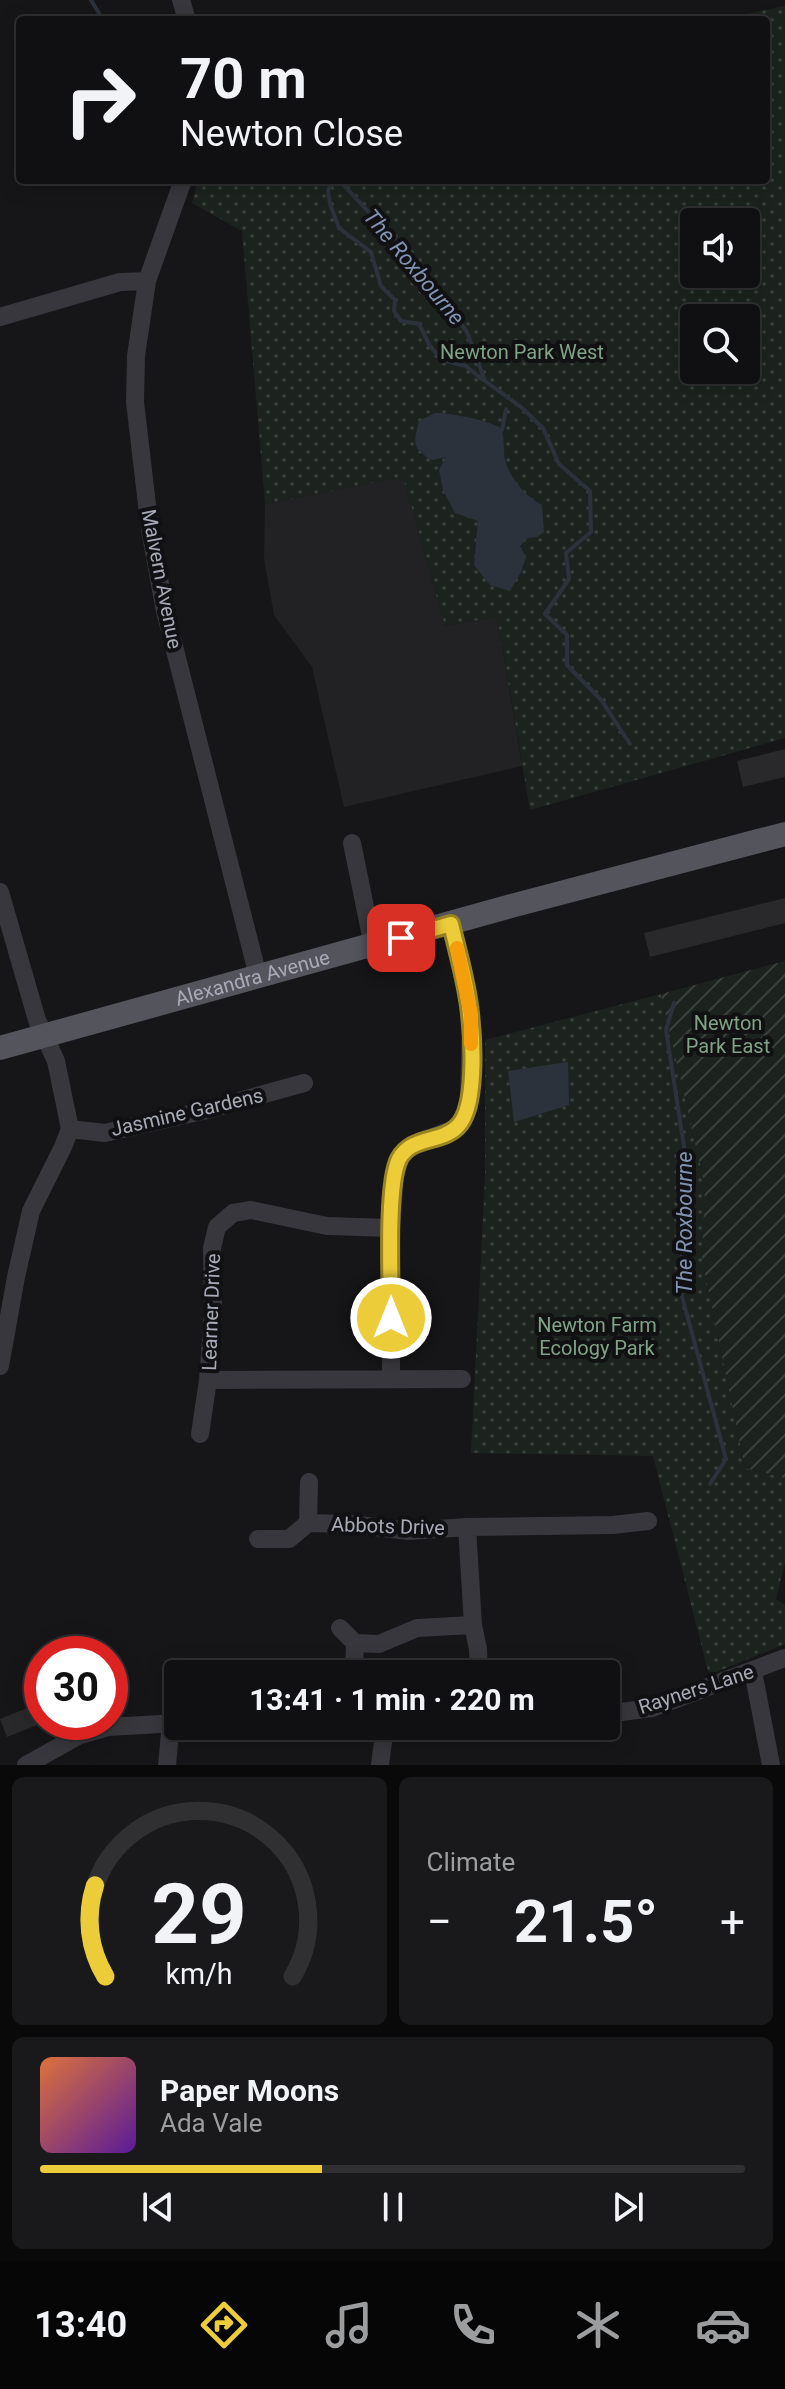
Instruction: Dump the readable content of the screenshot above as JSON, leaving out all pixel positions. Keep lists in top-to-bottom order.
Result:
{
  "streets": {
    "main road": ["Alexandra Avenue"],
    "street": [
      "Malvern Avenue",
      "Jasmine Gardens",
      "Learner Drive",
      "Abbots Drive",
      "Rayners Lane"
    ]
  },
  "crossings": [
    ["Malvern Avenue", "Alexandra Avenue"]
  ],
  "water": ["The Roxbourne"],
  "parks": ["Newton Park West", "Newton Park East", "Newton Farm Ecology Park"],
  "page": {
    "turn": ["70 m", "Newton Close"],
    "limit": "30",
    "trip": "13:41 · 1 min · 220 m",
    "tile": "Climate",
    "heat": ["−", "21.5°", "+"],
    "song": ["Paper Moons", "Ada Vale"],
    "tabs": "13:40",
    "gauge": ["29", "km/h"]
  }
}
